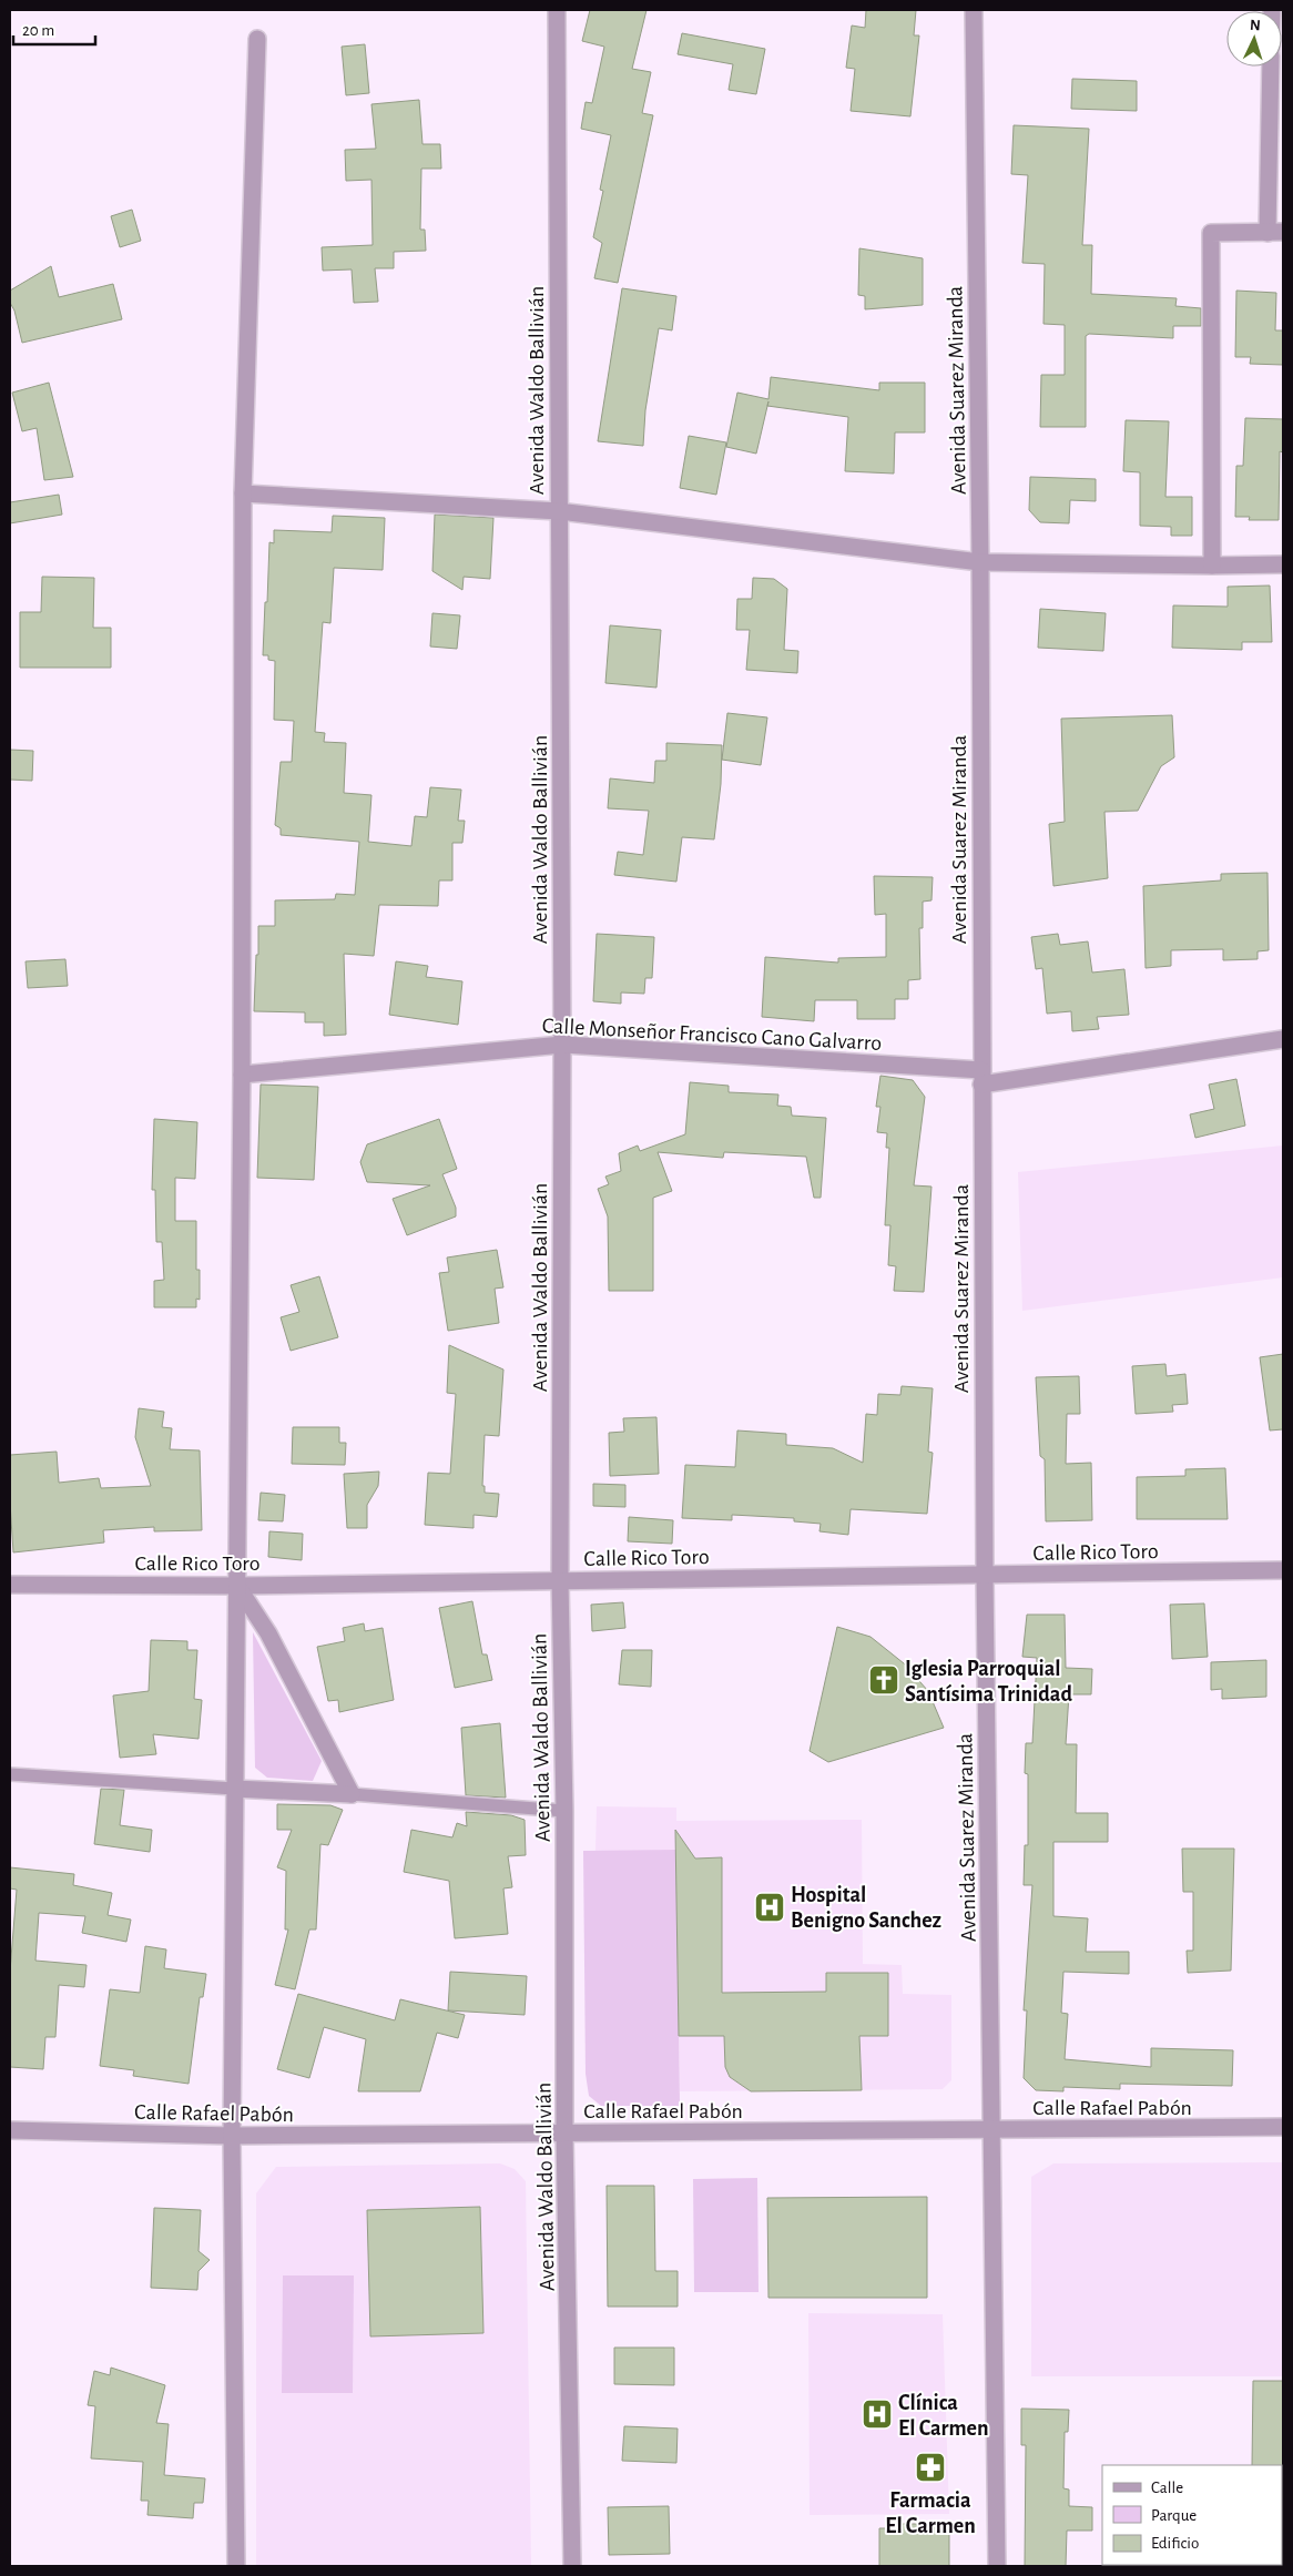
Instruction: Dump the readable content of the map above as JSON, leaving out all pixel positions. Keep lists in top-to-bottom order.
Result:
{
  "streets": {
    "street": [
      "Avenida Waldo Ballivián",
      "Avenida Suarez Miranda",
      "Calle Monseñor Francisco Cano Galvarro",
      "Calle Rico Toro",
      "Calle Rafael Pabón"
    ]
  },
  "crossings": [
    ["Avenida Waldo Ballivián", "Calle Monseñor Francisco Cano Galvarro"],
    ["Avenida Waldo Ballivián", "Calle Rico Toro"],
    ["Avenida Waldo Ballivián", "Calle Rafael Pabón"],
    ["Avenida Suarez Miranda", "Calle Monseñor Francisco Cano Galvarro"],
    ["Avenida Suarez Miranda", "Calle Rico Toro"],
    ["Avenida Suarez Miranda", "Calle Rafael Pabón"]
  ],
  "places": {
    "church": ["Iglesia Parroquial Santísima Trinidad"],
    "hospital": ["Hospital Benigno Sanchez", "Clínica El Carmen"],
    "pharmacy": ["Farmacia El Carmen"]
  },
  "legend": ["Calle", "Parque", "Edificio"],
  "scale_bar": "20 m",
  "north": "top"
}
